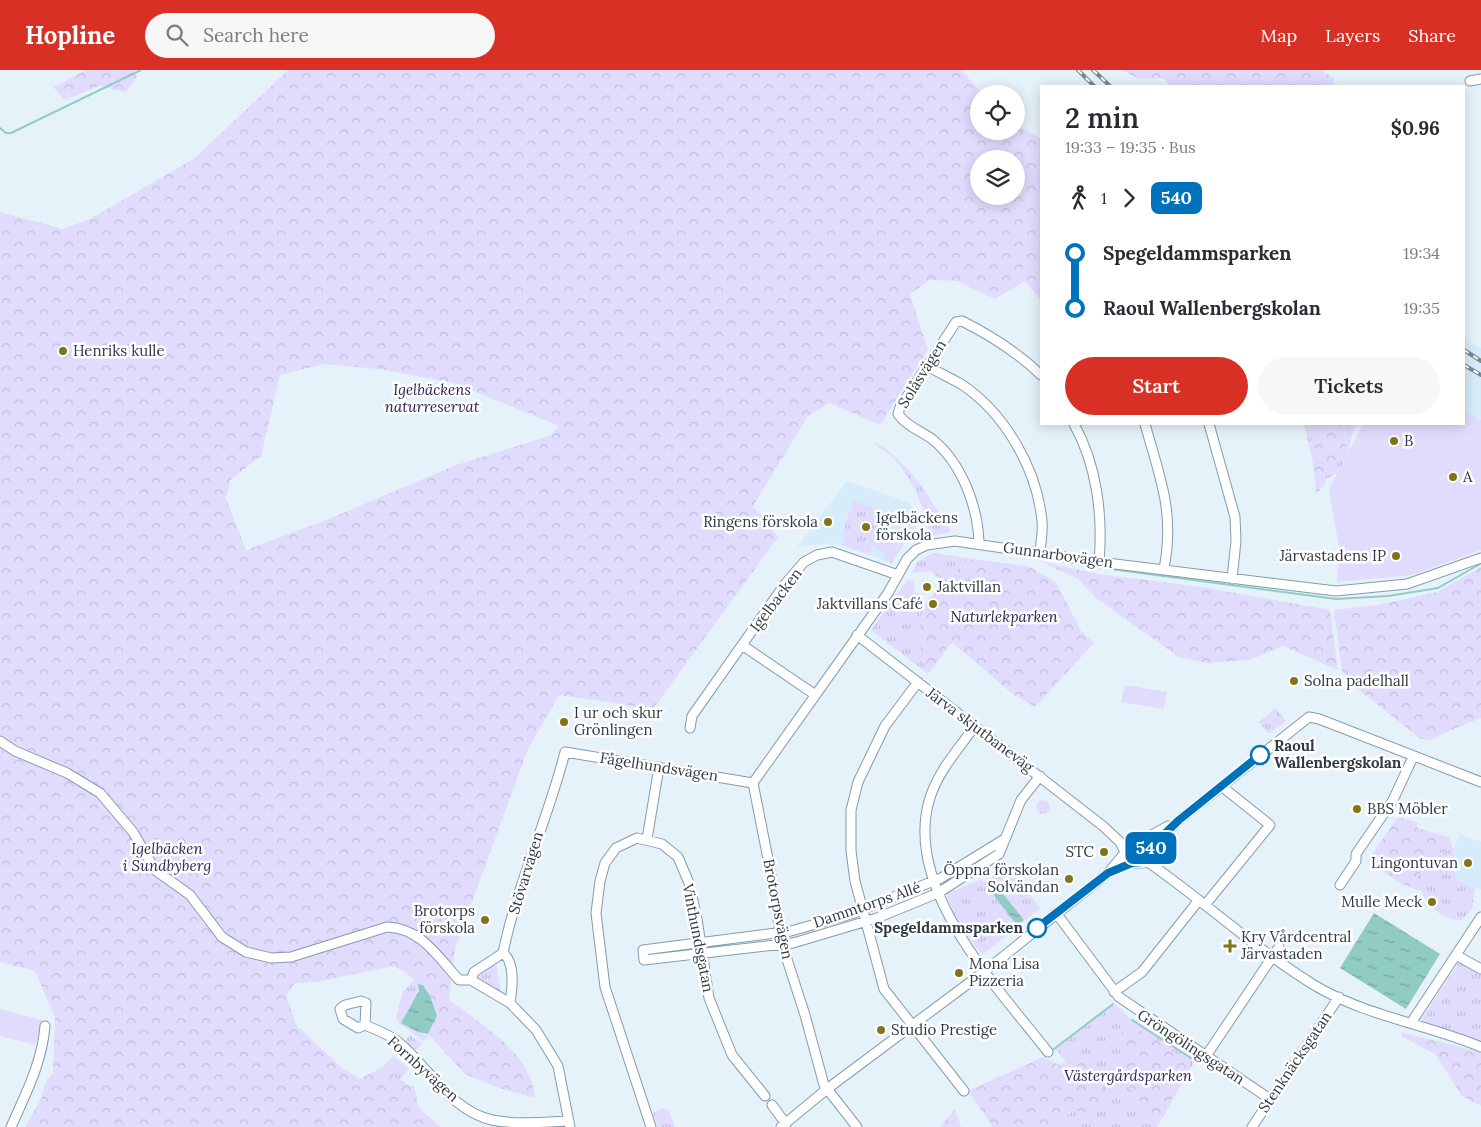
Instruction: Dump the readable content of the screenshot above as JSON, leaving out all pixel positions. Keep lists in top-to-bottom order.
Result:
{
  "streets": {
    "street": [
      "Solåsvägen",
      "Gunnarbovägen",
      "Igelbacken",
      "Järva skjutbaneväg",
      "Fågelhundsvägen",
      "Stövarvägen",
      "Dammtorps Allé",
      "Brotorpsvägen",
      "Vinthundsgatan",
      "Gröngölingsgatan",
      "Stenknäcksgatan",
      "Fornbyvägen"
    ]
  },
  "crossings": [
    ["Solåsvägen", "Gunnarbovägen"],
    ["Gunnarbovägen", "Igelbacken"],
    ["Gunnarbovägen", "Järva skjutbaneväg"],
    ["Gunnarbovägen", "Fågelhundsvägen"],
    ["Gunnarbovägen", "Brotorpsvägen"],
    ["Järva skjutbaneväg", "Dammtorps Allé"],
    ["Fågelhundsvägen", "Stövarvägen"],
    ["Fågelhundsvägen", "Brotorpsvägen"],
    ["Dammtorps Allé", "Brotorpsvägen"],
    ["Dammtorps Allé", "Vinthundsgatan"],
    ["Gröngölingsgatan", "Stenknäcksgatan"]
  ],
  "parks": [
    "Igelbäckens naturreservat",
    "Naturlekparken",
    "Igelbäcken i Sundbyberg",
    "Västergårdsparken"
  ],
  "places": {
    "other": [
      "Henriks kulle",
      "B",
      "A",
      "Ringens förskola",
      "Igelbäckens förskola",
      "Järvastadens IP",
      "Jaktvillan",
      "Jaktvillans Café",
      "Solna padelhall",
      "I ur och skur Grönlingen",
      "Raoul Wallenbergskolan",
      "BBS Möbler",
      "STC",
      "Lingontuvan",
      "Öppna förskolan Solvändan",
      "Mulle Meck",
      "Brotorps förskola",
      "Spegeldammsparken",
      "Mona Lisa Pizzeria",
      "Studio Prestige"
    ],
    "health": ["Kry Vårdcentral Järvastaden"]
  },
  "lines": ["bus line 540"],
  "page": {
    "header": "Hopline",
    "search": "Search here",
    "nav": ["Map", "Layers", "Share"],
    "on_map": "540",
    "heading": ["2 min", "19:33 – 19:35 · Bus", "$0.96"],
    "legs": ["1", "540"],
    "list": [
      {
        "name": "Spegeldammsparken",
        "value": "19:34"
      },
      {
        "name": "Raoul Wallenbergskolan",
        "value": "19:35"
      }
    ],
    "buttons": ["Start", "Tickets"]
  }
}
